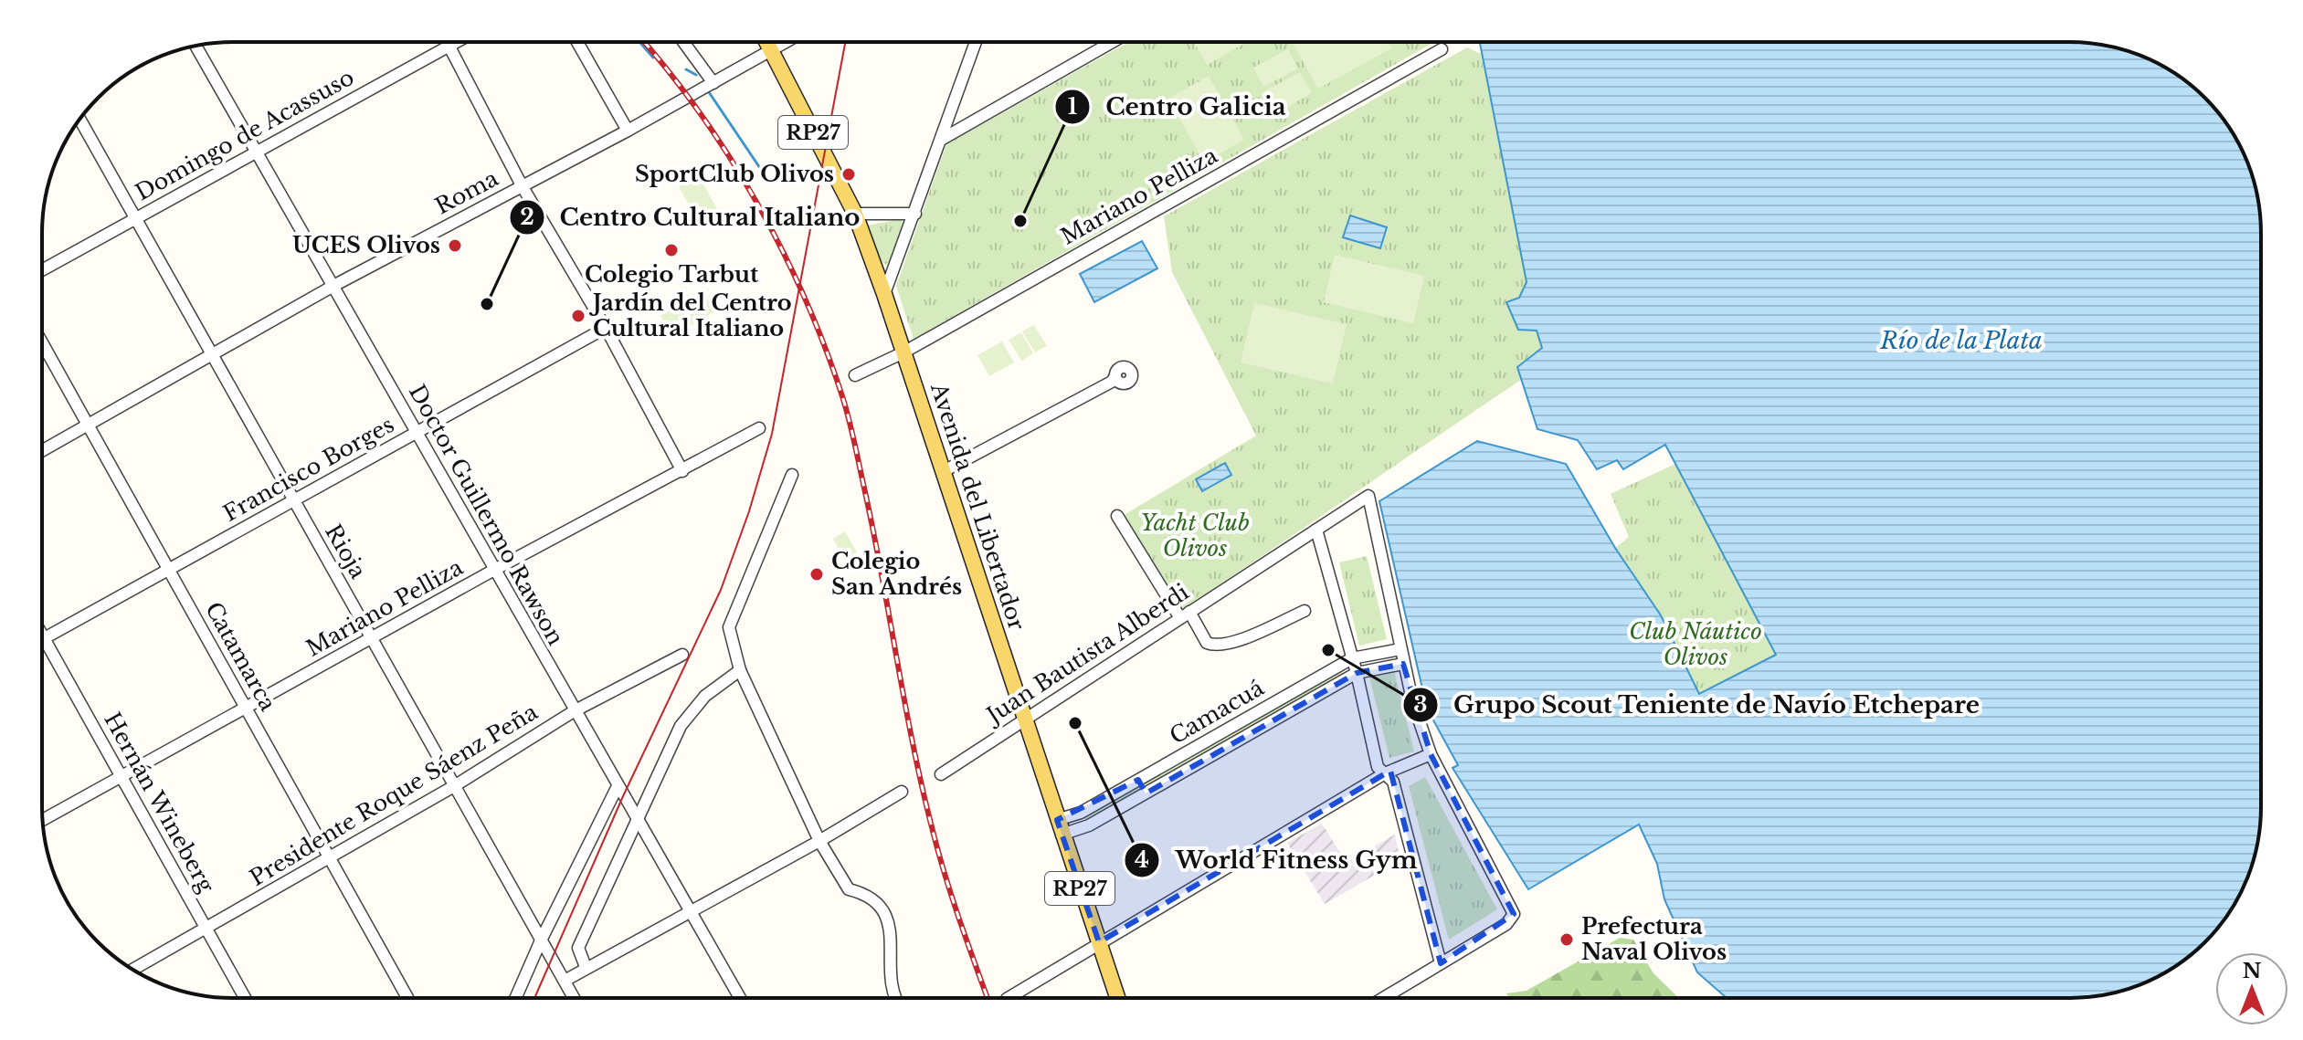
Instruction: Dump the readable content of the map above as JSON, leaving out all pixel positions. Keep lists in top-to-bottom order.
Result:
{
  "streets": {
    "main road": ["RP27", "Avenida del Libertador"],
    "street": [
      "Domingo de Acassuso",
      "Roma",
      "Mariano Pelliza",
      "Francisco Borges",
      "Doctor Guillermo Rawson",
      "Rioja",
      "Juan Bautista Alberdi",
      "Catamarca",
      "Camacuá",
      "Presidente Roque Sáenz Peña",
      "Hernán Wineberg"
    ]
  },
  "crossings": [
    ["Domingo de Acassuso", "Doctor Guillermo Rawson"],
    ["Domingo de Acassuso", "Rioja"],
    ["Roma", "Avenida del Libertador"],
    ["Roma", "Doctor Guillermo Rawson"],
    ["Roma", "Rioja"],
    ["Roma", "Catamarca"],
    ["Mariano Pelliza", "Avenida del Libertador"],
    ["Mariano Pelliza", "Doctor Guillermo Rawson"],
    ["Mariano Pelliza", "Rioja"],
    ["Mariano Pelliza", "Catamarca"],
    ["Mariano Pelliza", "Hernán Wineberg"],
    ["Francisco Borges", "Doctor Guillermo Rawson"],
    ["Francisco Borges", "Rioja"],
    ["Francisco Borges", "Catamarca"],
    ["Francisco Borges", "Hernán Wineberg"],
    ["Avenida del Libertador", "Juan Bautista Alberdi"],
    ["Avenida del Libertador", "Camacuá"],
    ["Doctor Guillermo Rawson", "Presidente Roque Sáenz Peña"],
    ["Rioja", "Presidente Roque Sáenz Peña"],
    ["Juan Bautista Alberdi", "Camacuá"],
    ["Catamarca", "Presidente Roque Sáenz Peña"],
    ["Presidente Roque Sáenz Peña", "Hernán Wineberg"]
  ],
  "water": ["Río de la Plata"],
  "parks": ["Yacht Club Olivos", "Club Náutico Olivos"],
  "places": [
    "SportClub Olivos",
    "Centro Galicia",
    "UCES Olivos",
    "Colegio Tarbut",
    "Centro Cultural Italiano",
    "Jardín del Centro Cultural Italiano",
    "Colegio San Andrés",
    "Grupo Scout Teniente de Navío Etchepare",
    "World Fitness Gym",
    "Prefectura Naval Olivos"
  ],
  "north": "top"
}
